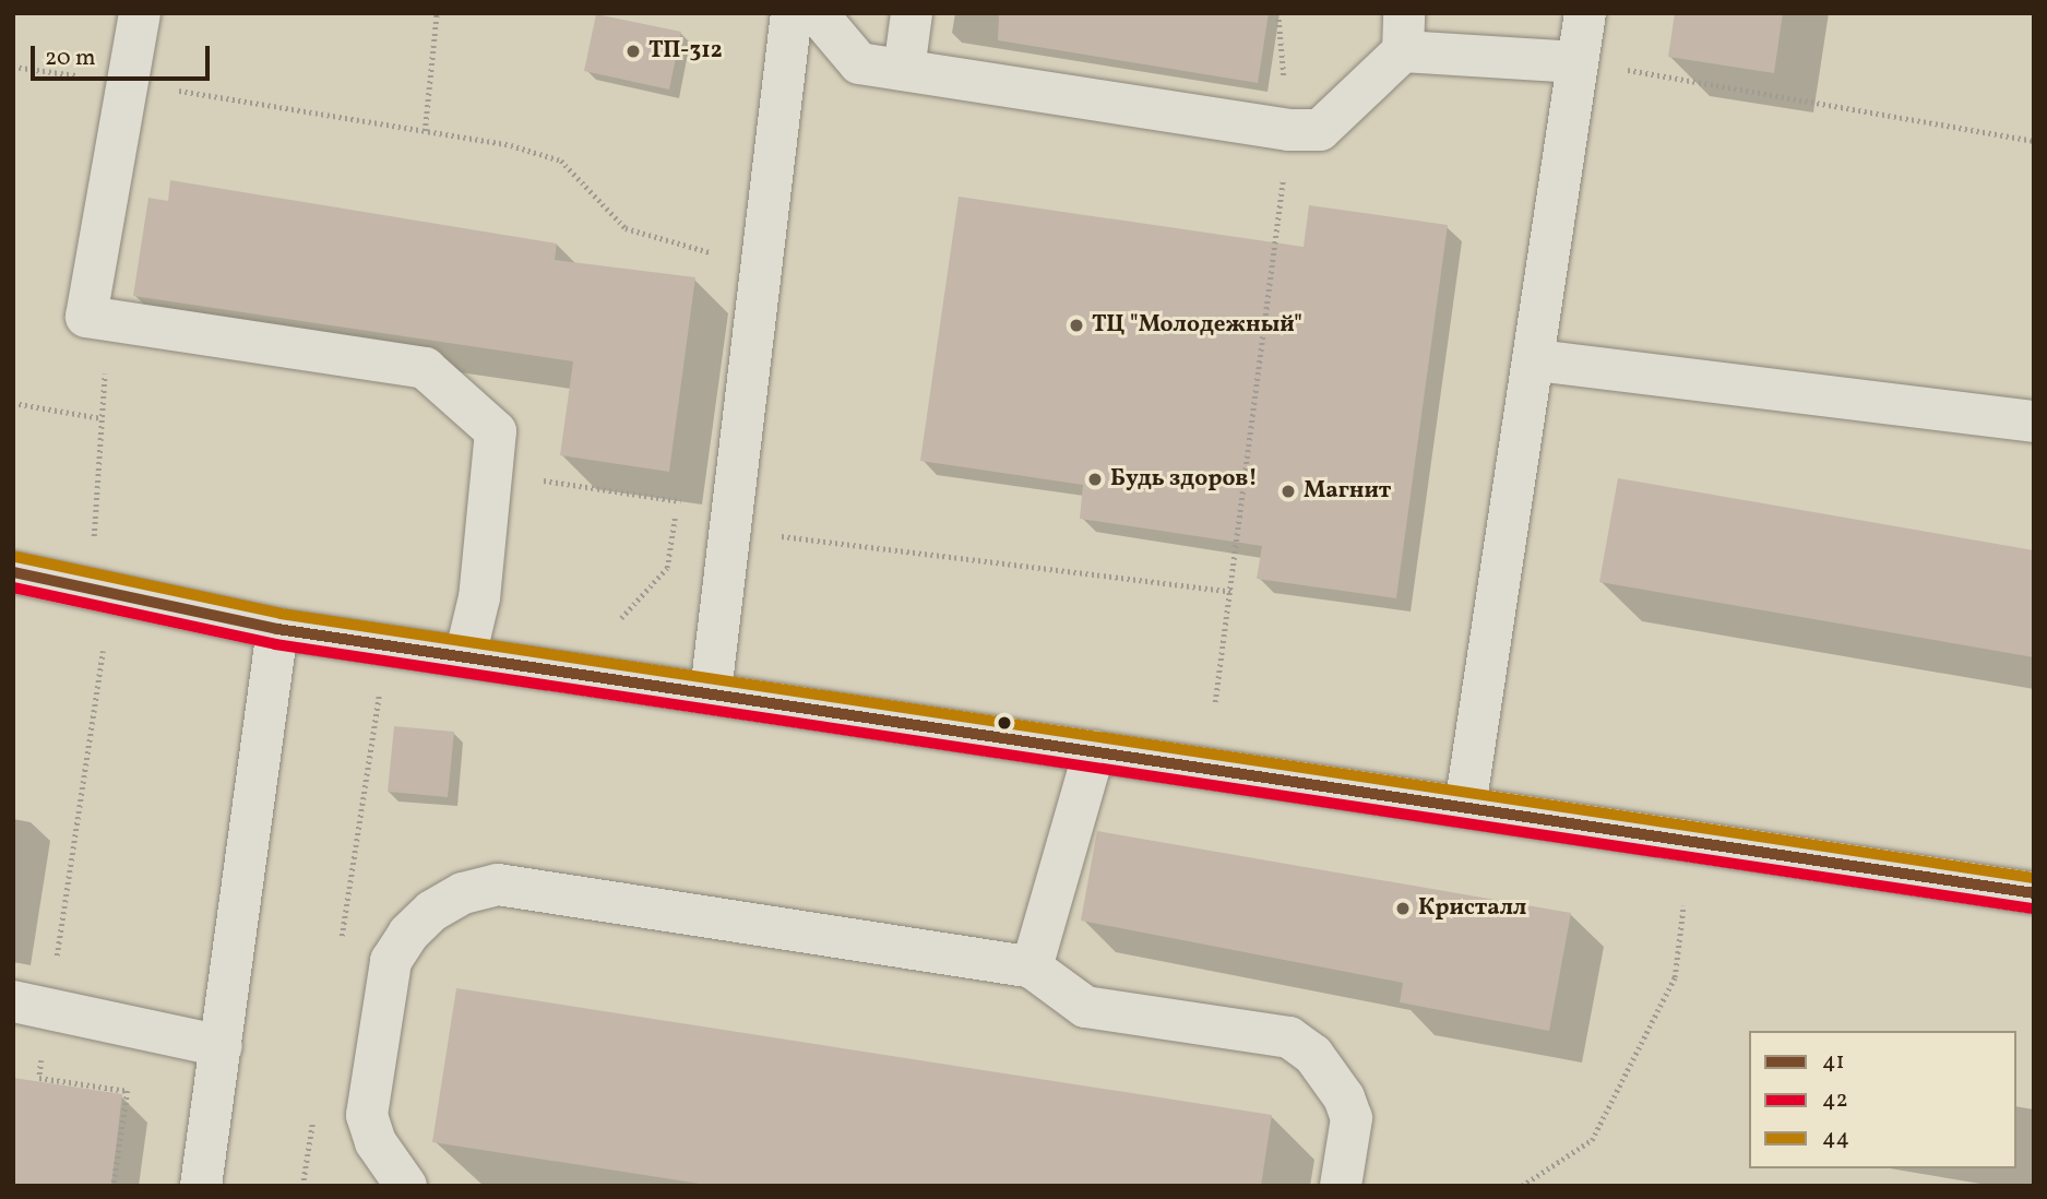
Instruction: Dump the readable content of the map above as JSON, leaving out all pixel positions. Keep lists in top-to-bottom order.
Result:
{
  "places": [
    "ТП-312",
    "ТЦ \"Молодежный\"",
    "Будь здоров!",
    "Магнит",
    "Кристалл"
  ],
  "lines": ["transit line 44", "transit line 41", "transit line 42"],
  "legend": ["41", "42", "44"],
  "scale_bar": "20 m"
}
